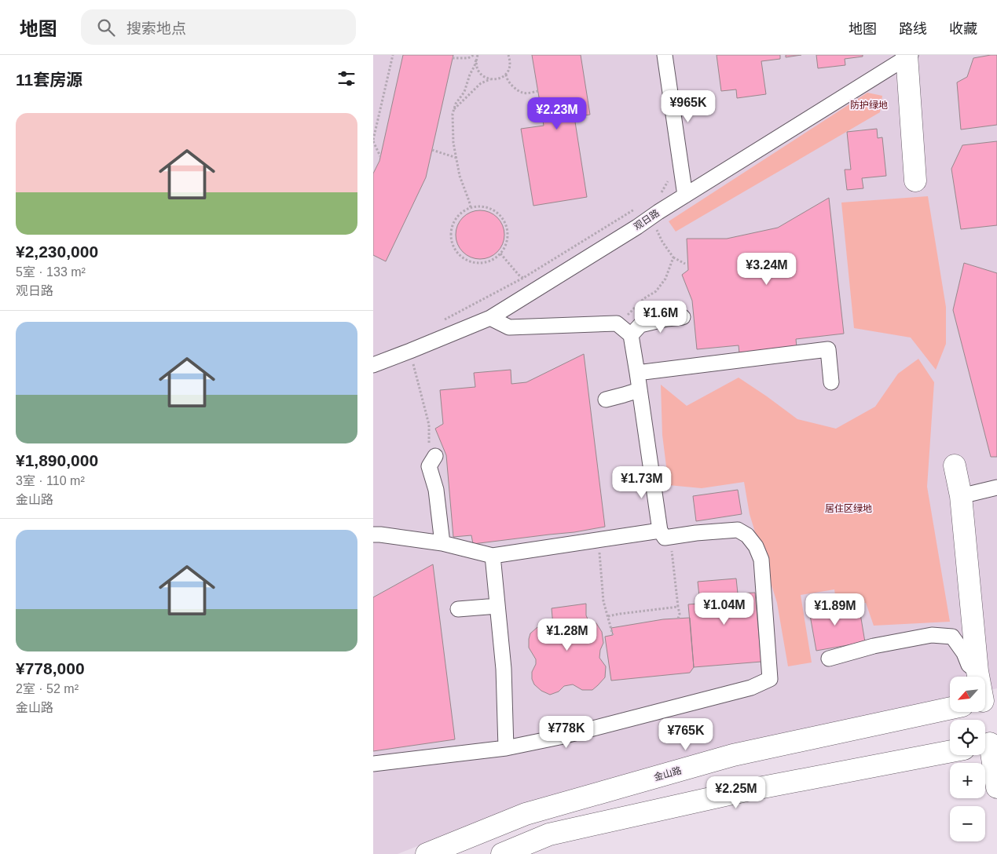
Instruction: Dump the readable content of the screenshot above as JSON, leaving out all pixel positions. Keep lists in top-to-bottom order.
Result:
{
  "streets": {
    "main road": ["金山路"],
    "street": ["观日路"]
  },
  "parks": ["防护绿地", "居住区绿地"],
  "north": "bottom left",
  "page": {
    "header": "地图",
    "search": "搜索地点",
    "nav": ["地图", "路线", "收藏"],
    "heading": "11套房源",
    "price": [
      "¥965K",
      "¥2.23M",
      "¥3.24M",
      "¥1.6M",
      "¥1.73M",
      "¥1.04M",
      "¥1.89M",
      "¥1.28M",
      "¥778K",
      "¥765K",
      "¥2.25M"
    ],
    "list": [
      {
        "name": "¥2,230,000",
        "note": "5室 · 133 m² · 观日路"
      },
      {
        "name": "¥1,890,000",
        "note": "3室 · 110 m² · 金山路"
      },
      {
        "name": "¥778,000",
        "note": "2室 · 52 m² · 金山路"
      }
    ],
    "map_buttons": ["+", "−"]
  }
}
